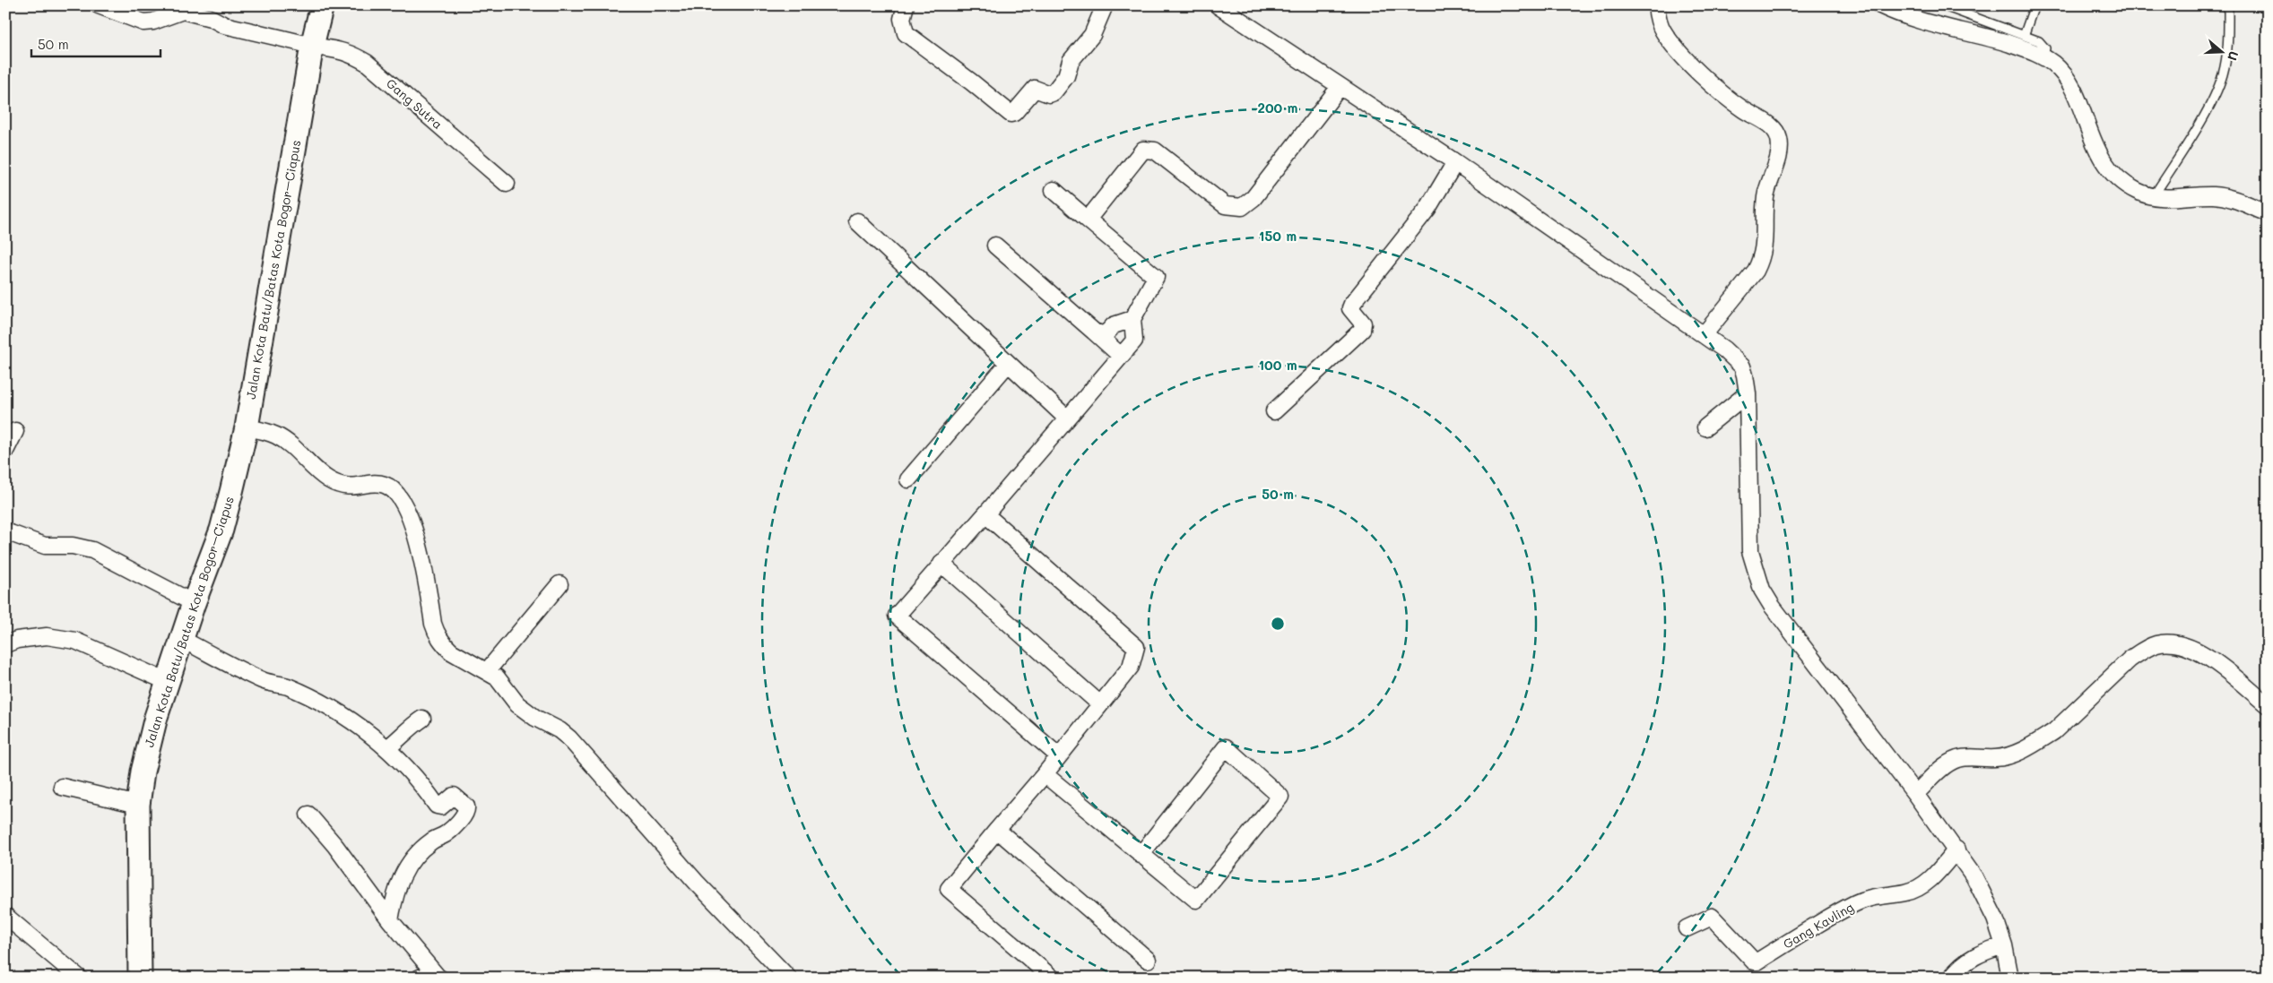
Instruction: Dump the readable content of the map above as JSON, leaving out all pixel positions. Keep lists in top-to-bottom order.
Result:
{
  "streets": {
    "main road": ["Jalan Kota Batu/Batas Kota Bogor–Ciapus"],
    "street": ["Gang Sutra", "Gang Kavling"]
  },
  "crossings": [
    ["Gang Sutra", "Jalan Kota Batu/Batas Kota Bogor–Ciapus"]
  ],
  "scale_bar": "50 m",
  "north": "right",
  "rings": [
    "200 m",
    "150 m",
    "100 m",
    "50 m"
  ]
}
